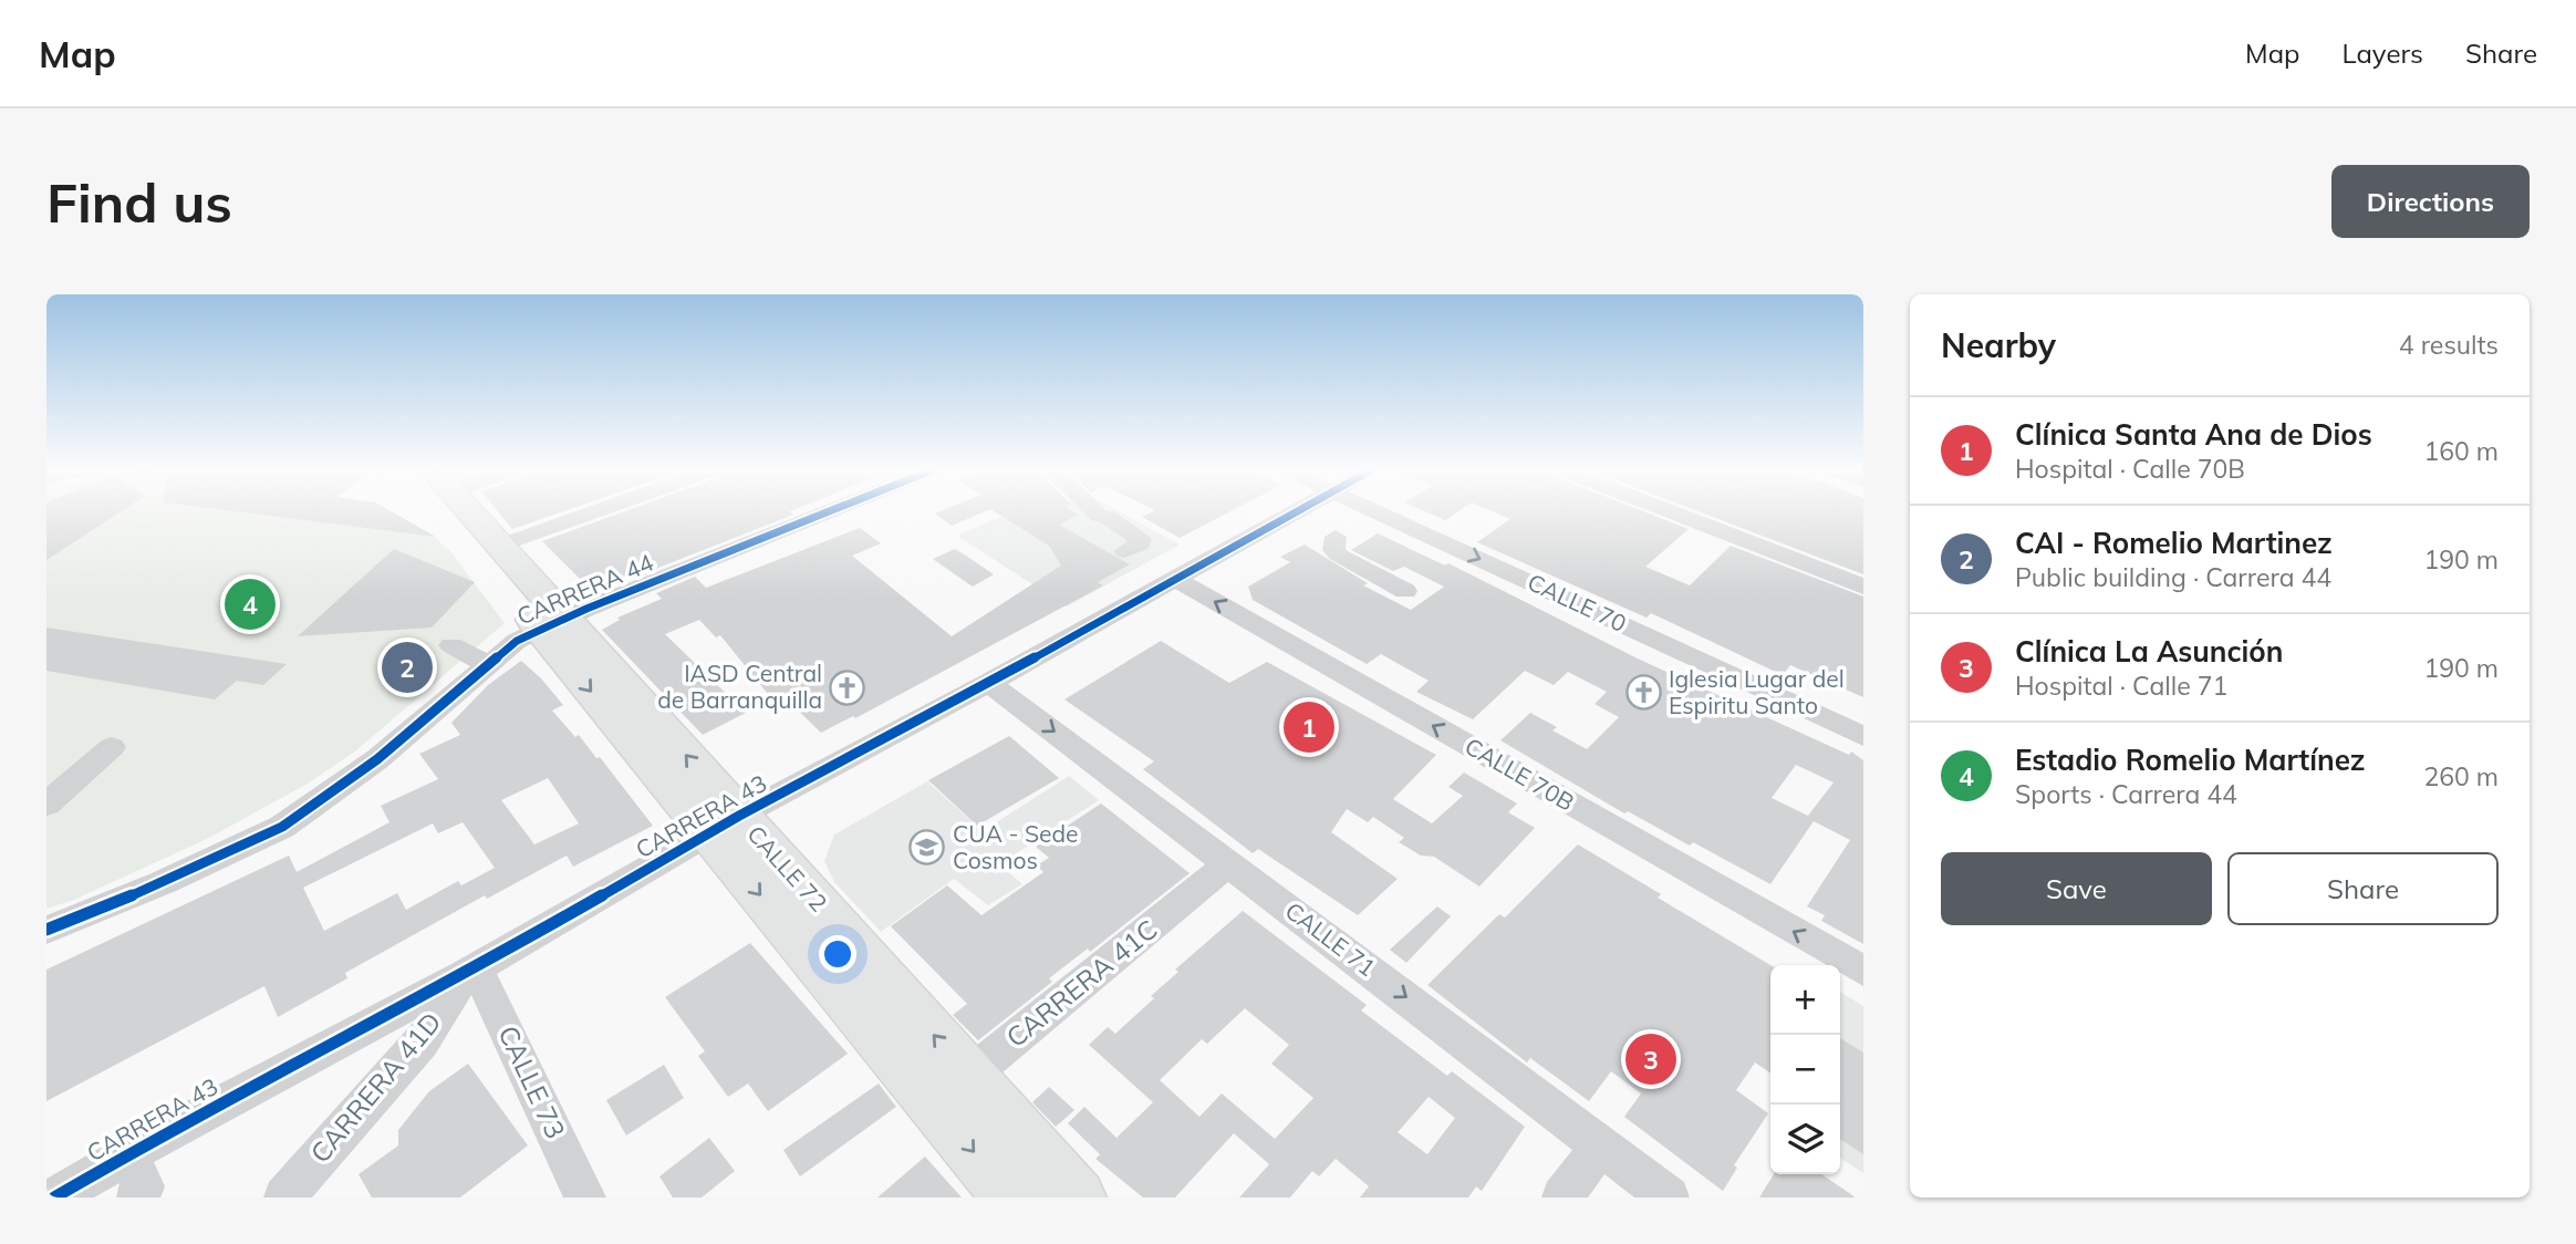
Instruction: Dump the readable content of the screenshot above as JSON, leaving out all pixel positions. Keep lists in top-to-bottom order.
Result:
{
  "streets": {
    "main road": ["CALLE 72"],
    "street": [
      "CARRERA 44",
      "CALLE 70",
      "CALLE 70B",
      "CARRERA 43",
      "CALLE 71",
      "CARRERA 41C",
      "CALLE 73",
      "CARRERA 41D"
    ]
  },
  "crossings": [
    ["CARRERA 44", "CALLE 72"],
    ["CALLE 70B", "CARRERA 43"],
    ["CARRERA 43", "CALLE 72"],
    ["CARRERA 43", "CALLE 71"],
    ["CARRERA 43", "CALLE 73"],
    ["CARRERA 43", "CARRERA 41D"],
    ["CALLE 72", "CARRERA 41C"],
    ["CALLE 71", "CARRERA 41C"],
    ["CALLE 73", "CARRERA 41D"]
  ],
  "one_way": ["CALLE 70B", "CALLE 71"],
  "places": {
    "church": ["IASD Central de Barranquilla", "Iglesia Lugar del Espiritu Santo"],
    "school or university": ["CUA - Sede Cosmos"]
  },
  "page": {
    "header": "Map",
    "nav": ["Map", "Layers", "Share"],
    "buttons": [
      "Directions",
      ["Save", "Share"]
    ],
    "title": "Find us",
    "heading": ["Nearby", "4 results"],
    "list": [
      {
        "mark": "1",
        "name": "Clínica Santa Ana de Dios",
        "note": "Hospital · Calle 70B",
        "value": "160 m"
      },
      {
        "mark": "2",
        "name": "CAI - Romelio Martinez",
        "note": "Public building · Carrera 44",
        "value": "190 m"
      },
      {
        "mark": "3",
        "name": "Clínica La Asunción",
        "note": "Hospital · Calle 71",
        "value": "190 m"
      },
      {
        "mark": "4",
        "name": "Estadio Romelio Martínez",
        "note": "Sports · Carrera 44",
        "value": "260 m"
      }
    ],
    "pins": [
      "4",
      "2",
      "1",
      "3"
    ],
    "map_buttons": ["+", "−"]
  }
}
